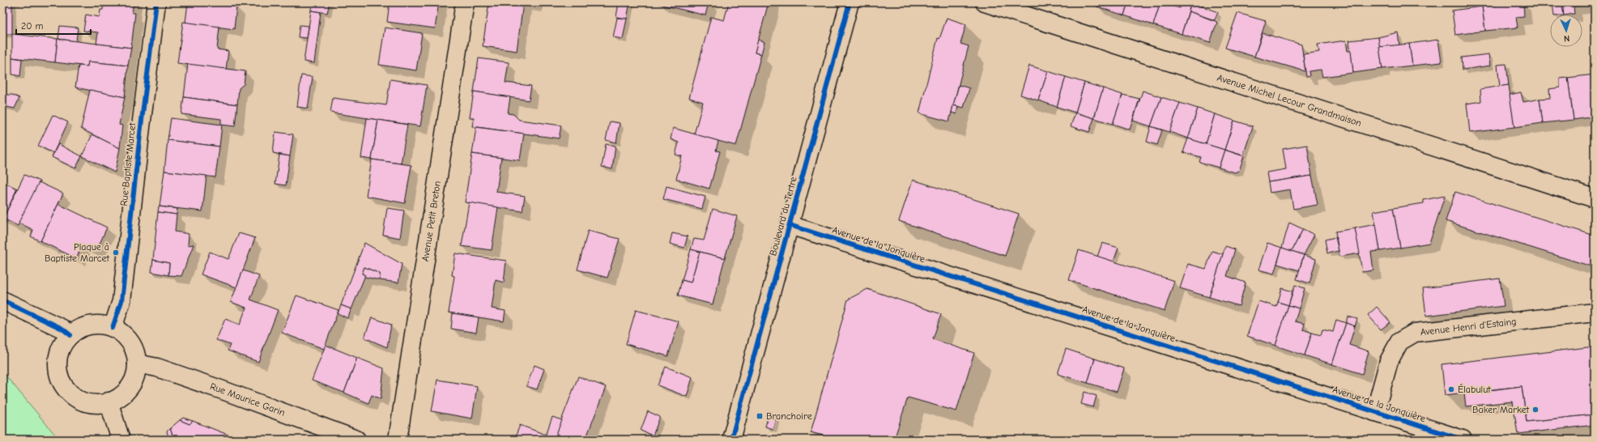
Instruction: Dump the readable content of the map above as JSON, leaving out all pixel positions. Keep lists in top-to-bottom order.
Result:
{
  "streets": {
    "street": [
      "Avenue Michel Lecour Grandmaison",
      "Rue Baptiste Marcet",
      "Boulevard du Tertre",
      "Avenue Petit Breton",
      "Avenue de la Jonquière",
      "Avenue Henri d'Estaing",
      "Rue Maurice Garin"
    ]
  },
  "crossings": [
    ["Rue Baptiste Marcet", "Rue Maurice Garin"],
    ["Boulevard du Tertre", "Avenue de la Jonquière"],
    ["Avenue de la Jonquière", "Avenue Henri d'Estaing"]
  ],
  "places": {
    "other": ["Plaque à Baptiste Marcet", "Élabulut", "Baker Market"],
    "transit": ["Branchoire"]
  },
  "scale_bar": "20 m",
  "north": "bottom"
}
